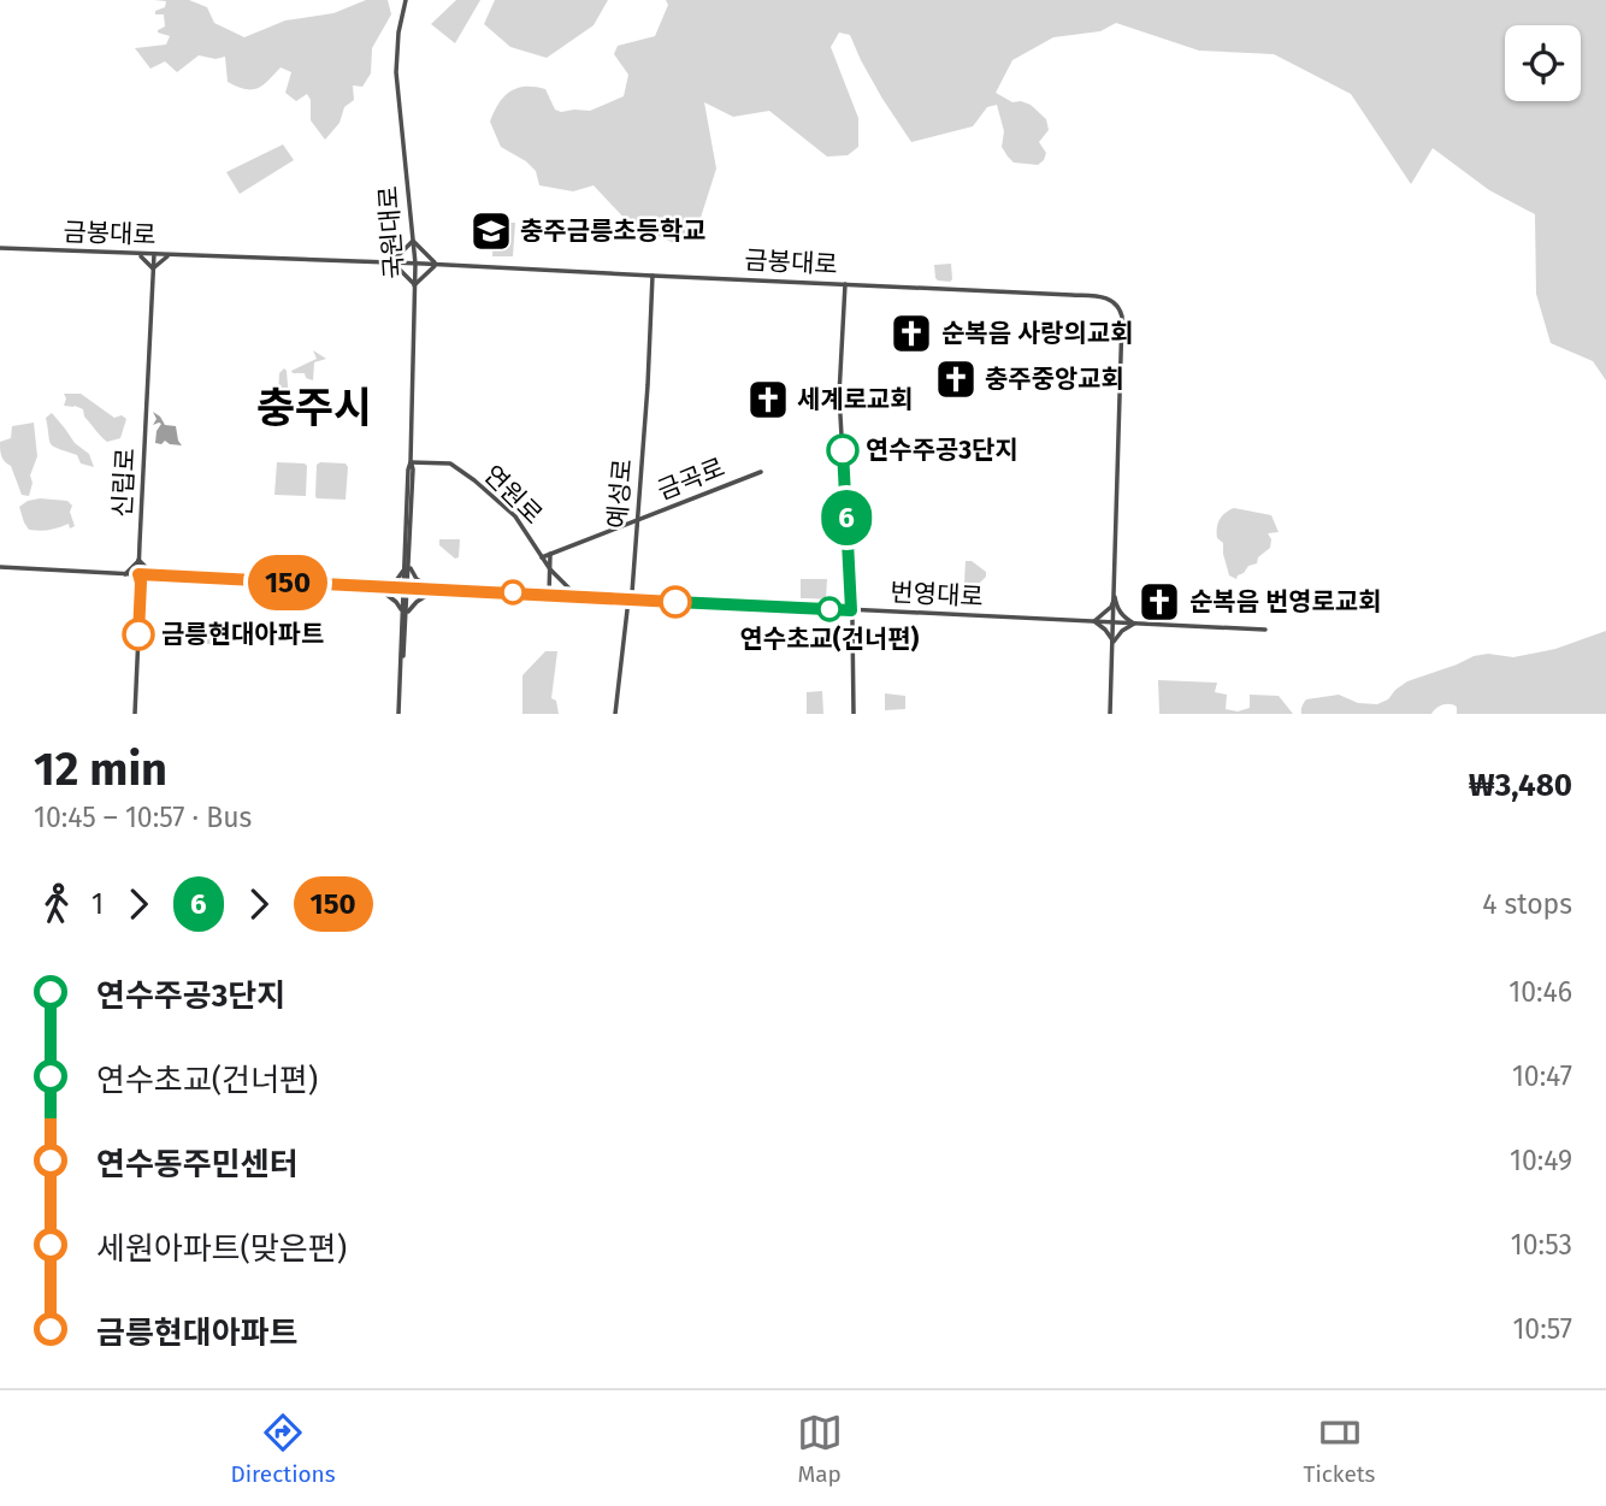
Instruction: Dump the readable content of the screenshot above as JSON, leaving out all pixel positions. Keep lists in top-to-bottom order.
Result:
{
  "streets": {
    "street": [
      "국원대로",
      "금봉대로",
      "금곡로",
      "신립로",
      "예성로",
      "연원로",
      "번영대로"
    ]
  },
  "crossings": [
    ["국원대로", "금봉대로"],
    ["국원대로", "연원로"],
    ["국원대로", "번영대로"],
    ["금봉대로", "신립로"],
    ["금봉대로", "예성로"],
    ["금봉대로", "번영대로"],
    ["금곡로", "예성로"],
    ["금곡로", "연원로"],
    ["신립로", "번영대로"],
    ["예성로", "번영대로"],
    ["연원로", "번영대로"]
  ],
  "districts": ["충주시"],
  "places": {
    "school or university": ["충주금릉초등학교"],
    "church": [
      "순복음 사랑의교회",
      "충주중앙교회",
      "세계로교회",
      "순복음 번영로교회"
    ],
    "other": ["연수주공3단지", "연수초교(건너편)", "금릉현대아파트"]
  },
  "lines": ["bus line 6", "bus line 150"],
  "page": {
    "on_map": ["6", "150"],
    "heading": ["12 min", "10:45 – 10:57 · Bus", "₩3,480"],
    "legs": [
      "1",
      "6",
      "150",
      "4 stops"
    ],
    "list": [
      {
        "name": "연수주공3단지",
        "value": "10:46"
      },
      {
        "name": "연수초교(건너편)",
        "value": "10:47"
      },
      {
        "name": "연수동주민센터",
        "value": "10:49"
      },
      {
        "name": "세원아파트(맞은편)",
        "value": "10:53"
      },
      {
        "name": "금릉현대아파트",
        "value": "10:57"
      }
    ],
    "tabs": ["Directions", "Map", "Tickets"]
  }
}
